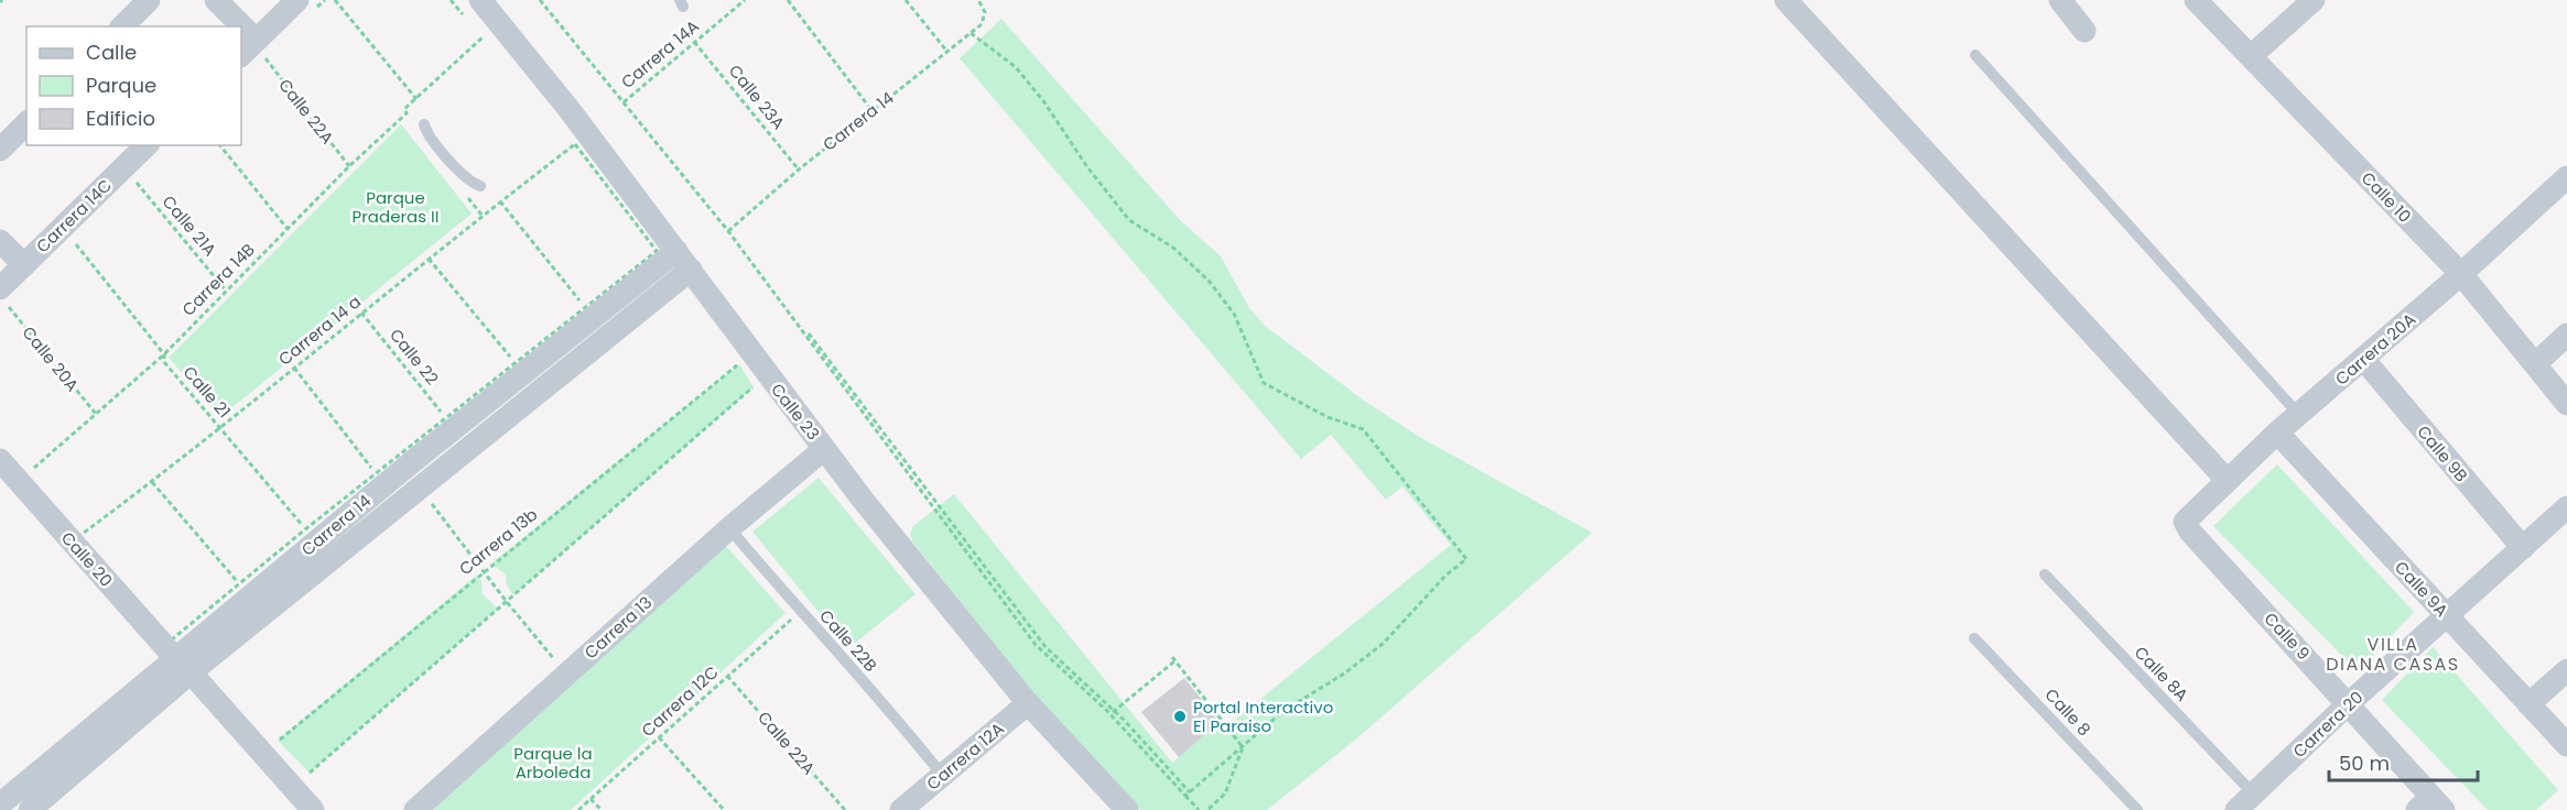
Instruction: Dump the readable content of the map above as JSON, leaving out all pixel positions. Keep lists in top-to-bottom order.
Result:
{
  "streets": {
    "street": [
      "Carrera 14",
      "Calle 10",
      "Carrera 14C",
      "Carrera 20A",
      "Calle 23",
      "Calle 9B",
      "Calle 20",
      "Calle 9A",
      "Carrera 13",
      "Calle 9",
      "Carrera 20",
      "Carrera 12A"
    ],
    "lane": ["Calle 22B", "Calle 8A", "Calle 8"],
    "path": [
      "Carrera 14A",
      "Calle 23A",
      "Calle 22A",
      "Calle 21A",
      "Carrera 14B",
      "Carrera 14 a",
      "Calle 22",
      "Calle 20A",
      "Calle 21",
      "Carrera 13b",
      "Carrera 12C"
    ]
  },
  "crossings": [
    ["Carrera 14A", "Calle 23A"],
    ["Calle 23A", "Carrera 14"],
    ["Calle 22A", "Carrera 14B"],
    ["Calle 22A", "Carrera 12C"],
    ["Carrera 14", "Calle 23"],
    ["Carrera 14", "Calle 20"],
    ["Calle 10", "Carrera 20A"],
    ["Carrera 14C", "Calle 20A"],
    ["Calle 21A", "Carrera 14B"],
    ["Carrera 14B", "Calle 20A"],
    ["Carrera 14B", "Calle 21"],
    ["Carrera 14 a", "Calle 22"],
    ["Carrera 14 a", "Calle 21"],
    ["Carrera 20A", "Calle 9B"],
    ["Carrera 20A", "Calle 9A"],
    ["Carrera 20A", "Calle 9"],
    ["Calle 23", "Carrera 13b"],
    ["Calle 23", "Carrera 13"],
    ["Calle 23", "Carrera 12A"],
    ["Calle 9B", "Carrera 20"],
    ["Carrera 13b", "Calle 20"],
    ["Calle 9A", "Carrera 20"],
    ["Carrera 13", "Calle 22B"],
    ["Calle 9", "Carrera 20"],
    ["Calle 22B", "Carrera 12C"],
    ["Calle 22B", "Carrera 12A"],
    ["Calle 8A", "Carrera 20"]
  ],
  "districts": ["VILLA DIANA CASAS"],
  "parks": ["Parque Praderas II", "Parque la Arboleda"],
  "places": ["Portal Interactivo El Paraiso"],
  "legend": ["Calle", "Parque", "Edificio"],
  "scale_bar": "50 m"
}
